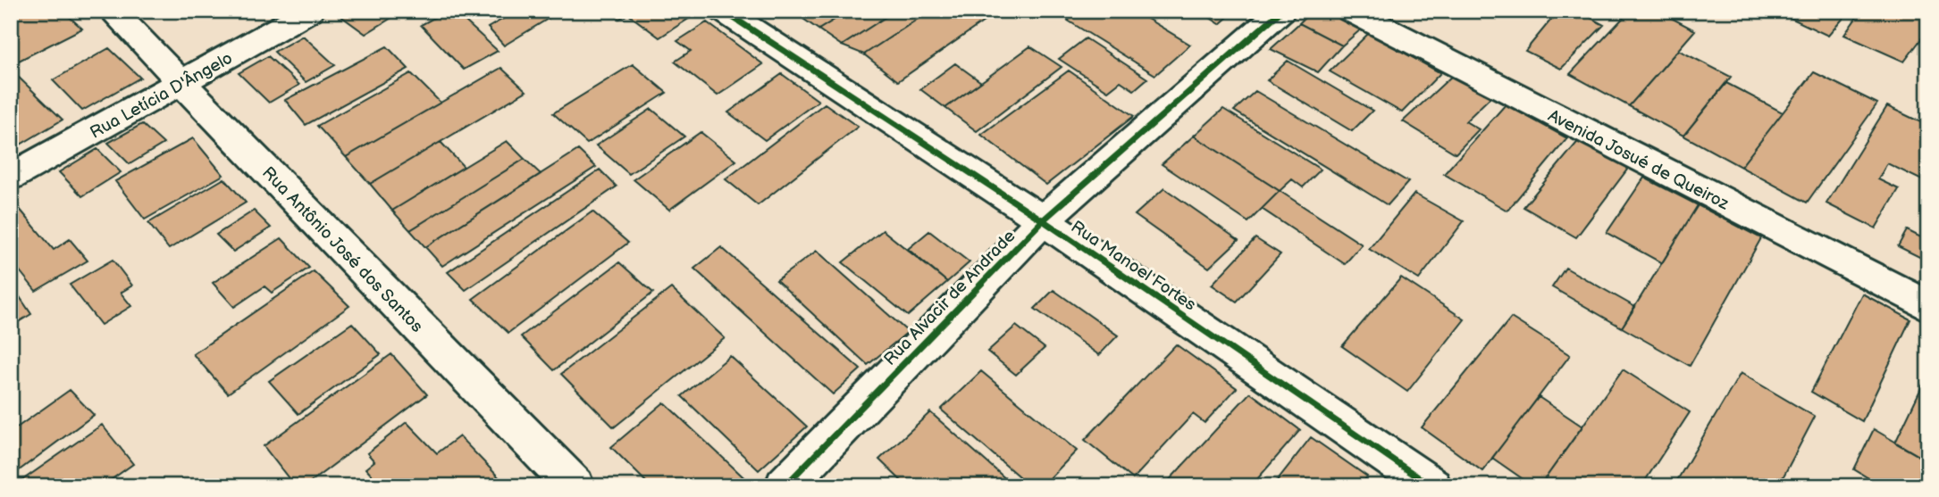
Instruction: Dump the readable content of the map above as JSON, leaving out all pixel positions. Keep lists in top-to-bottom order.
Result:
{
  "streets": {
    "street": [
      "Rua Letícia D'Ângelo",
      "Avenida Josué de Queiroz",
      "Rua Antônio José dos Santos",
      "Rua Manoel Fortes",
      "Rua Alvacir de Andrade"
    ]
  },
  "crossings": [
    ["Rua Letícia D'Ângelo", "Rua Antônio José dos Santos"],
    ["Rua Manoel Fortes", "Rua Alvacir de Andrade"]
  ]
}
